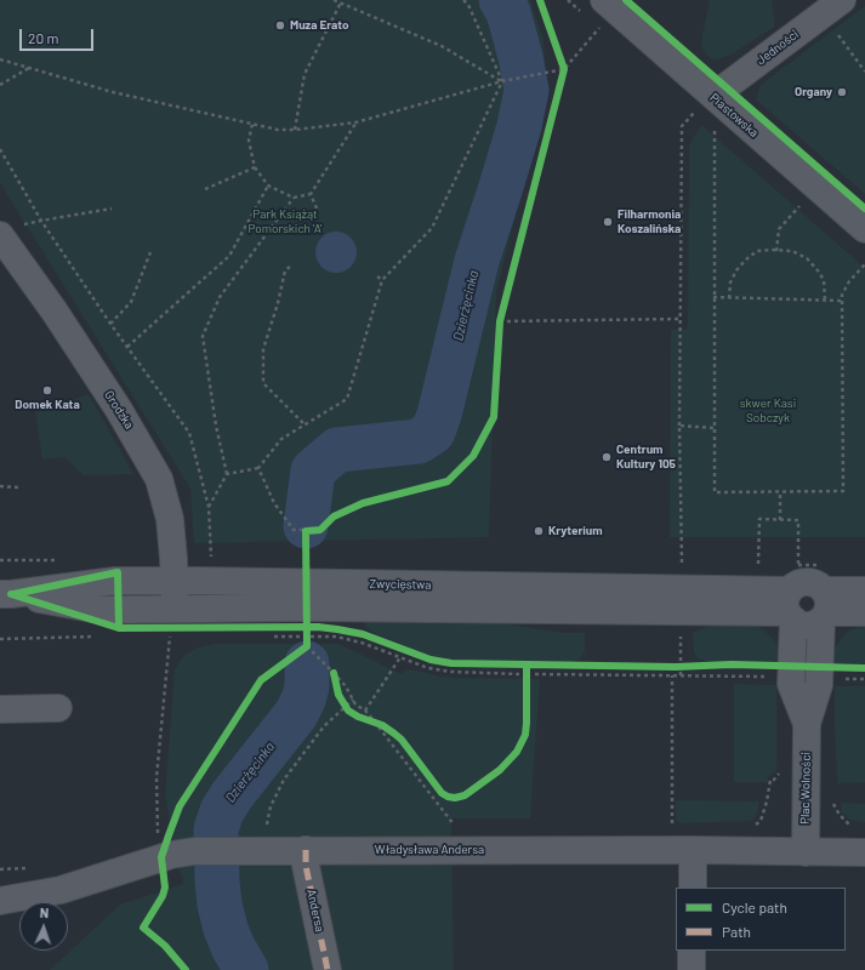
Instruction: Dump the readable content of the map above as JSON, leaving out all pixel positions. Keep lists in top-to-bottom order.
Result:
{
  "streets": {
    "street": [
      "Jedności",
      "Piastowska",
      "Grodzka",
      "Zwycięstwa",
      "Plac Wolności",
      "Władysława Andersa",
      "Andersa"
    ]
  },
  "crossings": [
    ["Jedności", "Piastowska"],
    ["Grodzka", "Zwycięstwa"],
    ["Zwycięstwa", "Plac Wolności"],
    ["Plac Wolności", "Władysława Andersa"],
    ["Władysława Andersa", "Andersa"]
  ],
  "water": ["Dzierżęcinka"],
  "parks": ["Park Książąt Pomorskich 'A'", "skwer Kasi Sobczyk"],
  "places": [
    "Muza Erato",
    "Organy",
    "Filharmonia Koszalińska",
    "Domek Kata",
    "Centrum Kultury 105",
    "Kryterium"
  ],
  "legend": ["Cycle path", "Path"],
  "scale_bar": "20 m",
  "north": "top"
}
